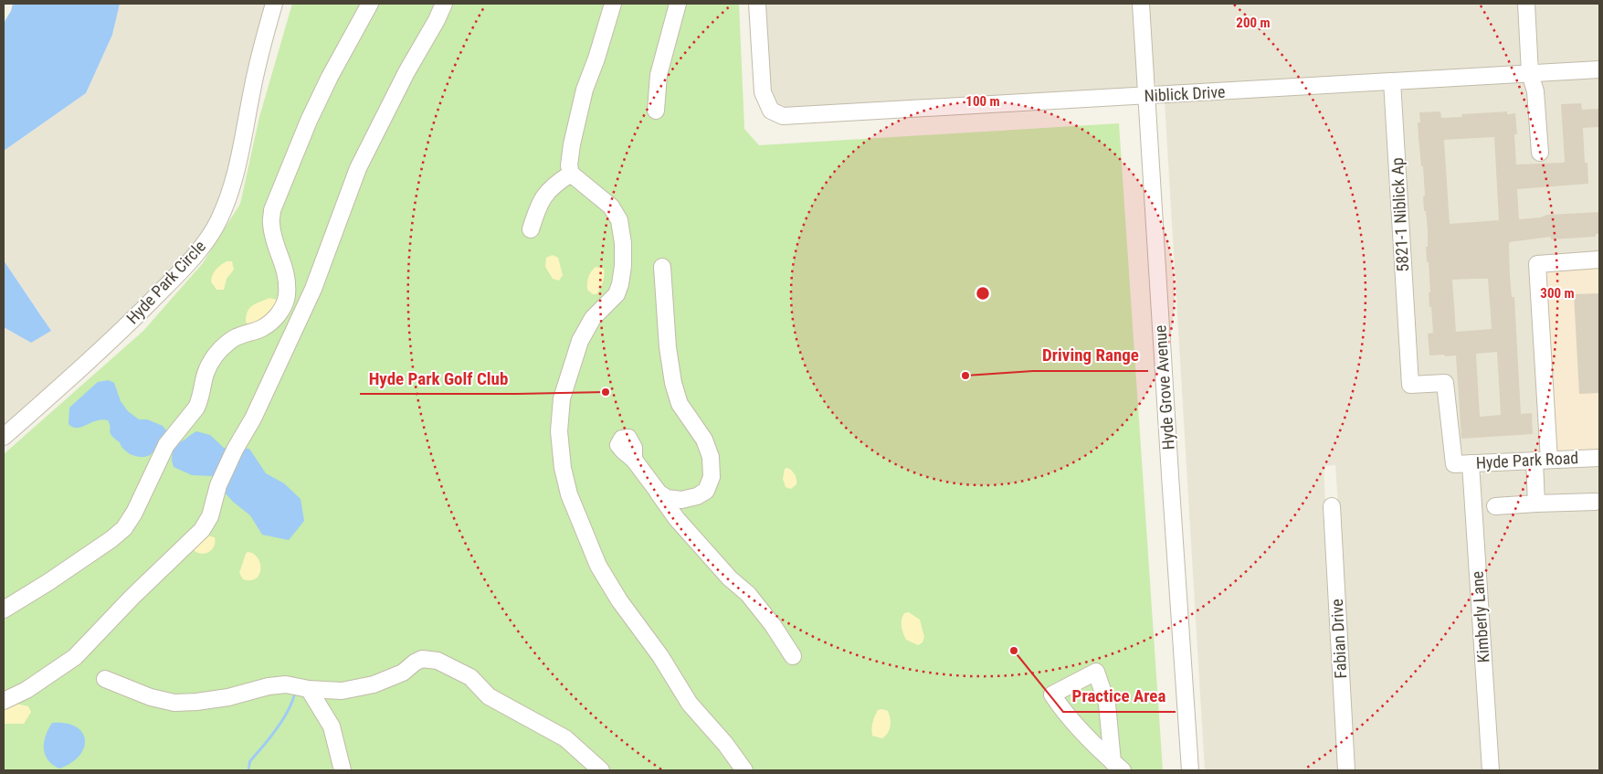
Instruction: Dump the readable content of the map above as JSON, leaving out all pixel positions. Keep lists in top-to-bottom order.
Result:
{
  "streets": {
    "street": [
      "Niblick Drive",
      "5821-1 Niblick Ap",
      "Hyde Park Circle",
      "Hyde Grove Avenue",
      "Hyde Park Road",
      "Kimberly Lane",
      "Fabian Drive"
    ]
  },
  "crossings": [
    ["Niblick Drive", "5821-1 Niblick Ap"],
    ["Niblick Drive", "Hyde Grove Avenue"],
    ["5821-1 Niblick Ap", "Hyde Park Road"],
    ["Hyde Park Road", "Kimberly Lane"]
  ],
  "places": ["Driving Range", "Hyde Park Golf Club", "Practice Area"],
  "rings": ["200 m", "100 m", "300 m"]
}
